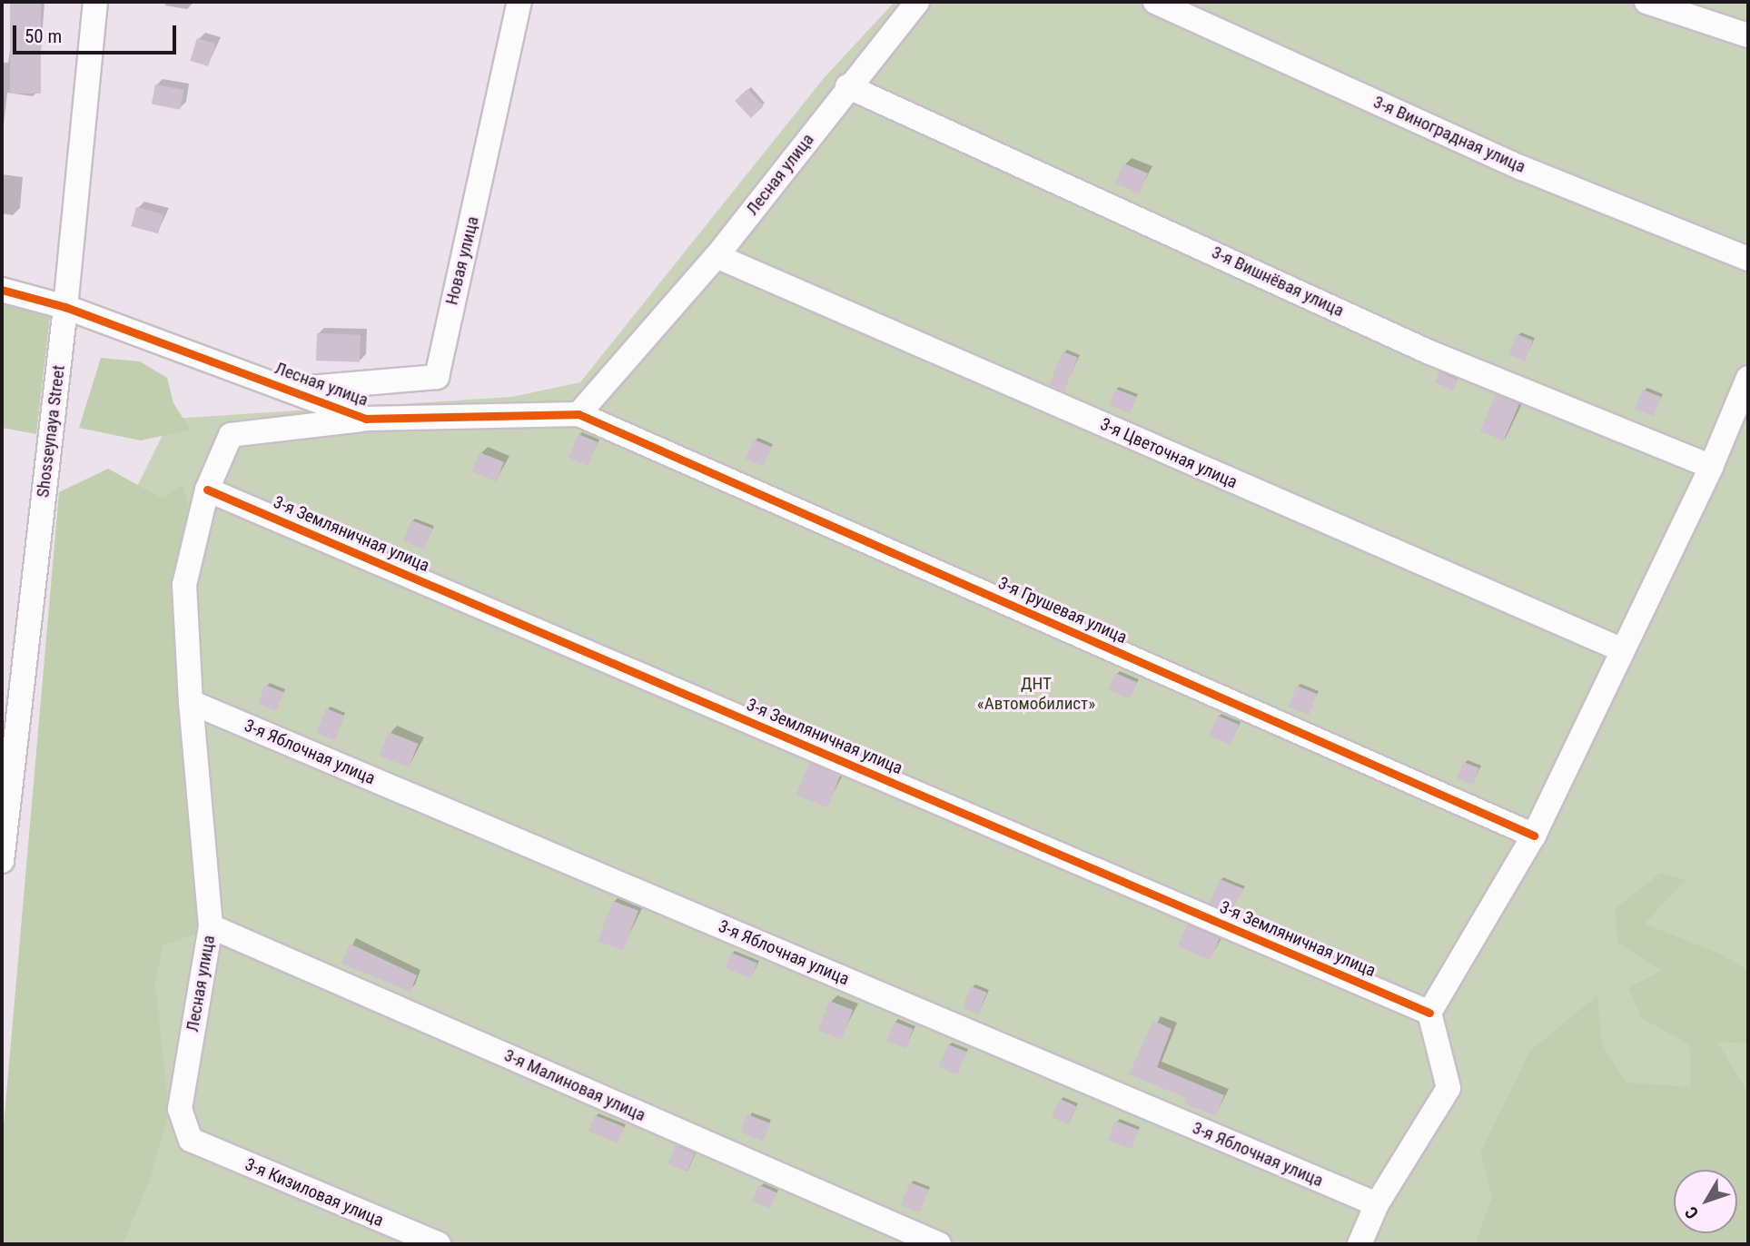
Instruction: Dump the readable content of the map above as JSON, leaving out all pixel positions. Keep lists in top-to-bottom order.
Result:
{
  "streets": {
    "street": [
      "3-я Виноградная улица",
      "Лесная улица",
      "Новая улица",
      "3-я Вишнёвая улица",
      "Shosseynaya Street",
      "3-я Цветочная улица",
      "3-я Земляничная улица",
      "3-я Грушевая улица",
      "3-я Яблочная улица",
      "3-я Малиновая улица",
      "3-я Кизиловая улица"
    ]
  },
  "crossings": [
    ["Лесная улица", "Новая улица"],
    ["Лесная улица", "3-я Вишнёвая улица"],
    ["Лесная улица", "Shosseynaya Street"],
    ["Лесная улица", "3-я Цветочная улица"],
    ["Лесная улица", "3-я Земляничная улица"],
    ["Лесная улица", "3-я Грушевая улица"],
    ["Лесная улица", "3-я Яблочная улица"],
    ["Лесная улица", "3-я Малиновая улица"],
    ["Лесная улица", "3-я Кизиловая улица"]
  ],
  "parks": ["ДНТ «Автомобилист»"],
  "scale_bar": "50 m",
  "north": "bottom left"
}
